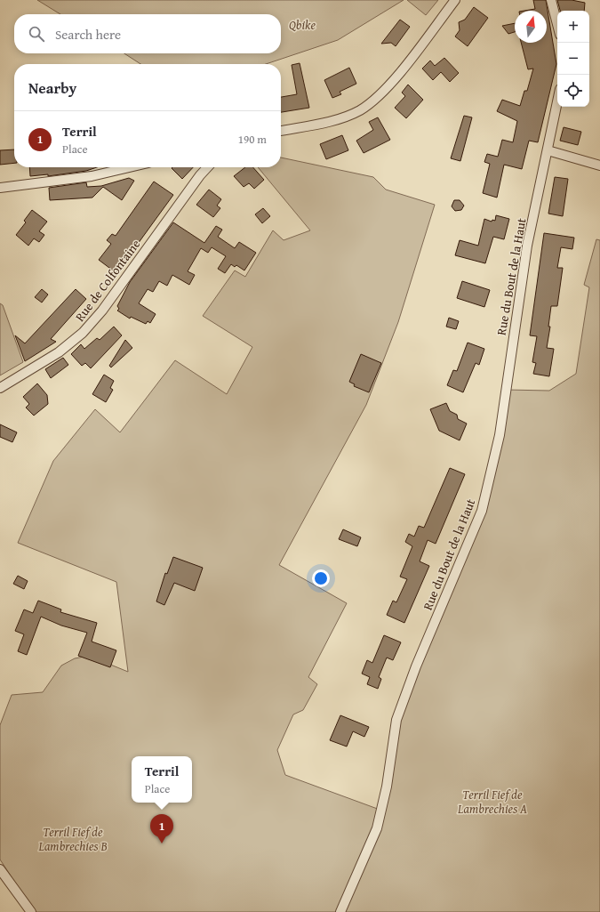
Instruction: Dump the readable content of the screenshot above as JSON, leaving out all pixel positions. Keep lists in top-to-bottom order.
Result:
{
  "streets": {
    "street": ["Rue du Bout de la Haut", "Rue de Colfontaine"]
  },
  "parks": ["Qbike", "Terril Fief de Lambrechies A", "Terril Fief de Lambrechies B"],
  "north": "top",
  "page": {
    "map_buttons": ["+", "−"],
    "search": "Search here",
    "heading": "Nearby",
    "list": [
      {
        "mark": "1",
        "name": "Terril",
        "note": "Place",
        "value": "190 m"
      }
    ],
    "popup": ["Terril", "Place"],
    "pins": "1"
  }
}
